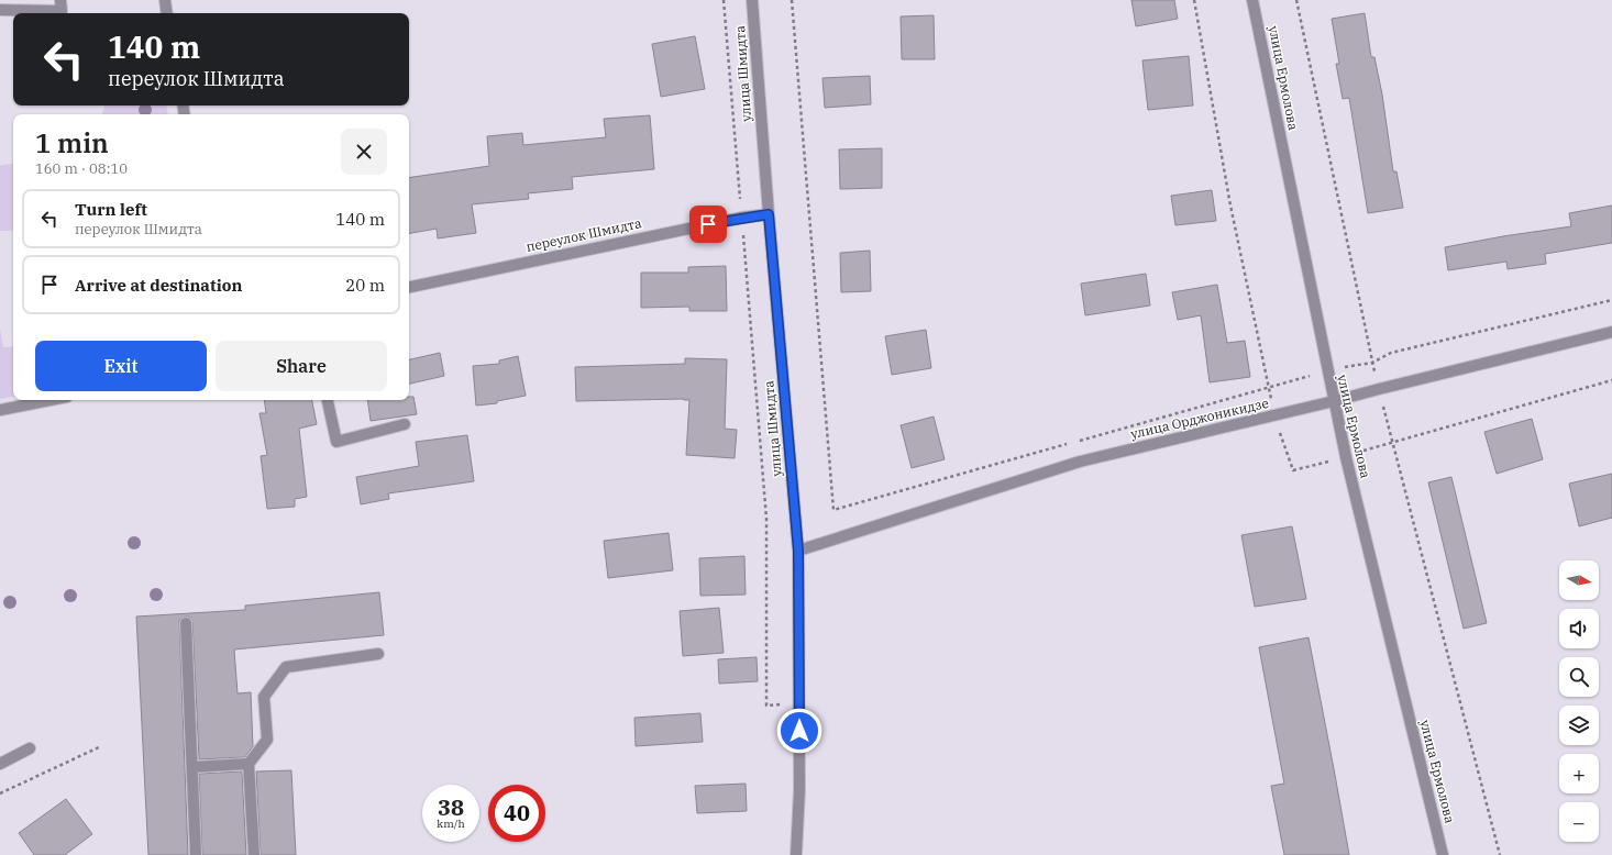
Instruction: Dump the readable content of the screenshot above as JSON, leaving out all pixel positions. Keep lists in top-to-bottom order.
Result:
{
  "streets": {
    "street": [
      "улица Шмидта",
      "улица Ермолова",
      "переулок Шмидта",
      "улица Орджоникидзе"
    ]
  },
  "crossings": [
    ["улица Шмидта", "переулок Шмидта"],
    ["улица Шмидта", "улица Орджоникидзе"],
    ["улица Ермолова", "улица Орджоникидзе"]
  ],
  "north": "right",
  "page": {
    "turn": ["140 m", "переулок Шмидта"],
    "heading": ["1 min", "160 m · 08:10"],
    "list": [
      {
        "name": "Turn left",
        "note": "переулок Шмидта",
        "value": "140 m"
      },
      {
        "name": "Arrive at destination",
        "value": "20 m"
      }
    ],
    "buttons": ["Exit", "Share"],
    "map_buttons": ["+", "−"],
    "speed": "38 km/h",
    "limit": "40"
  }
}
